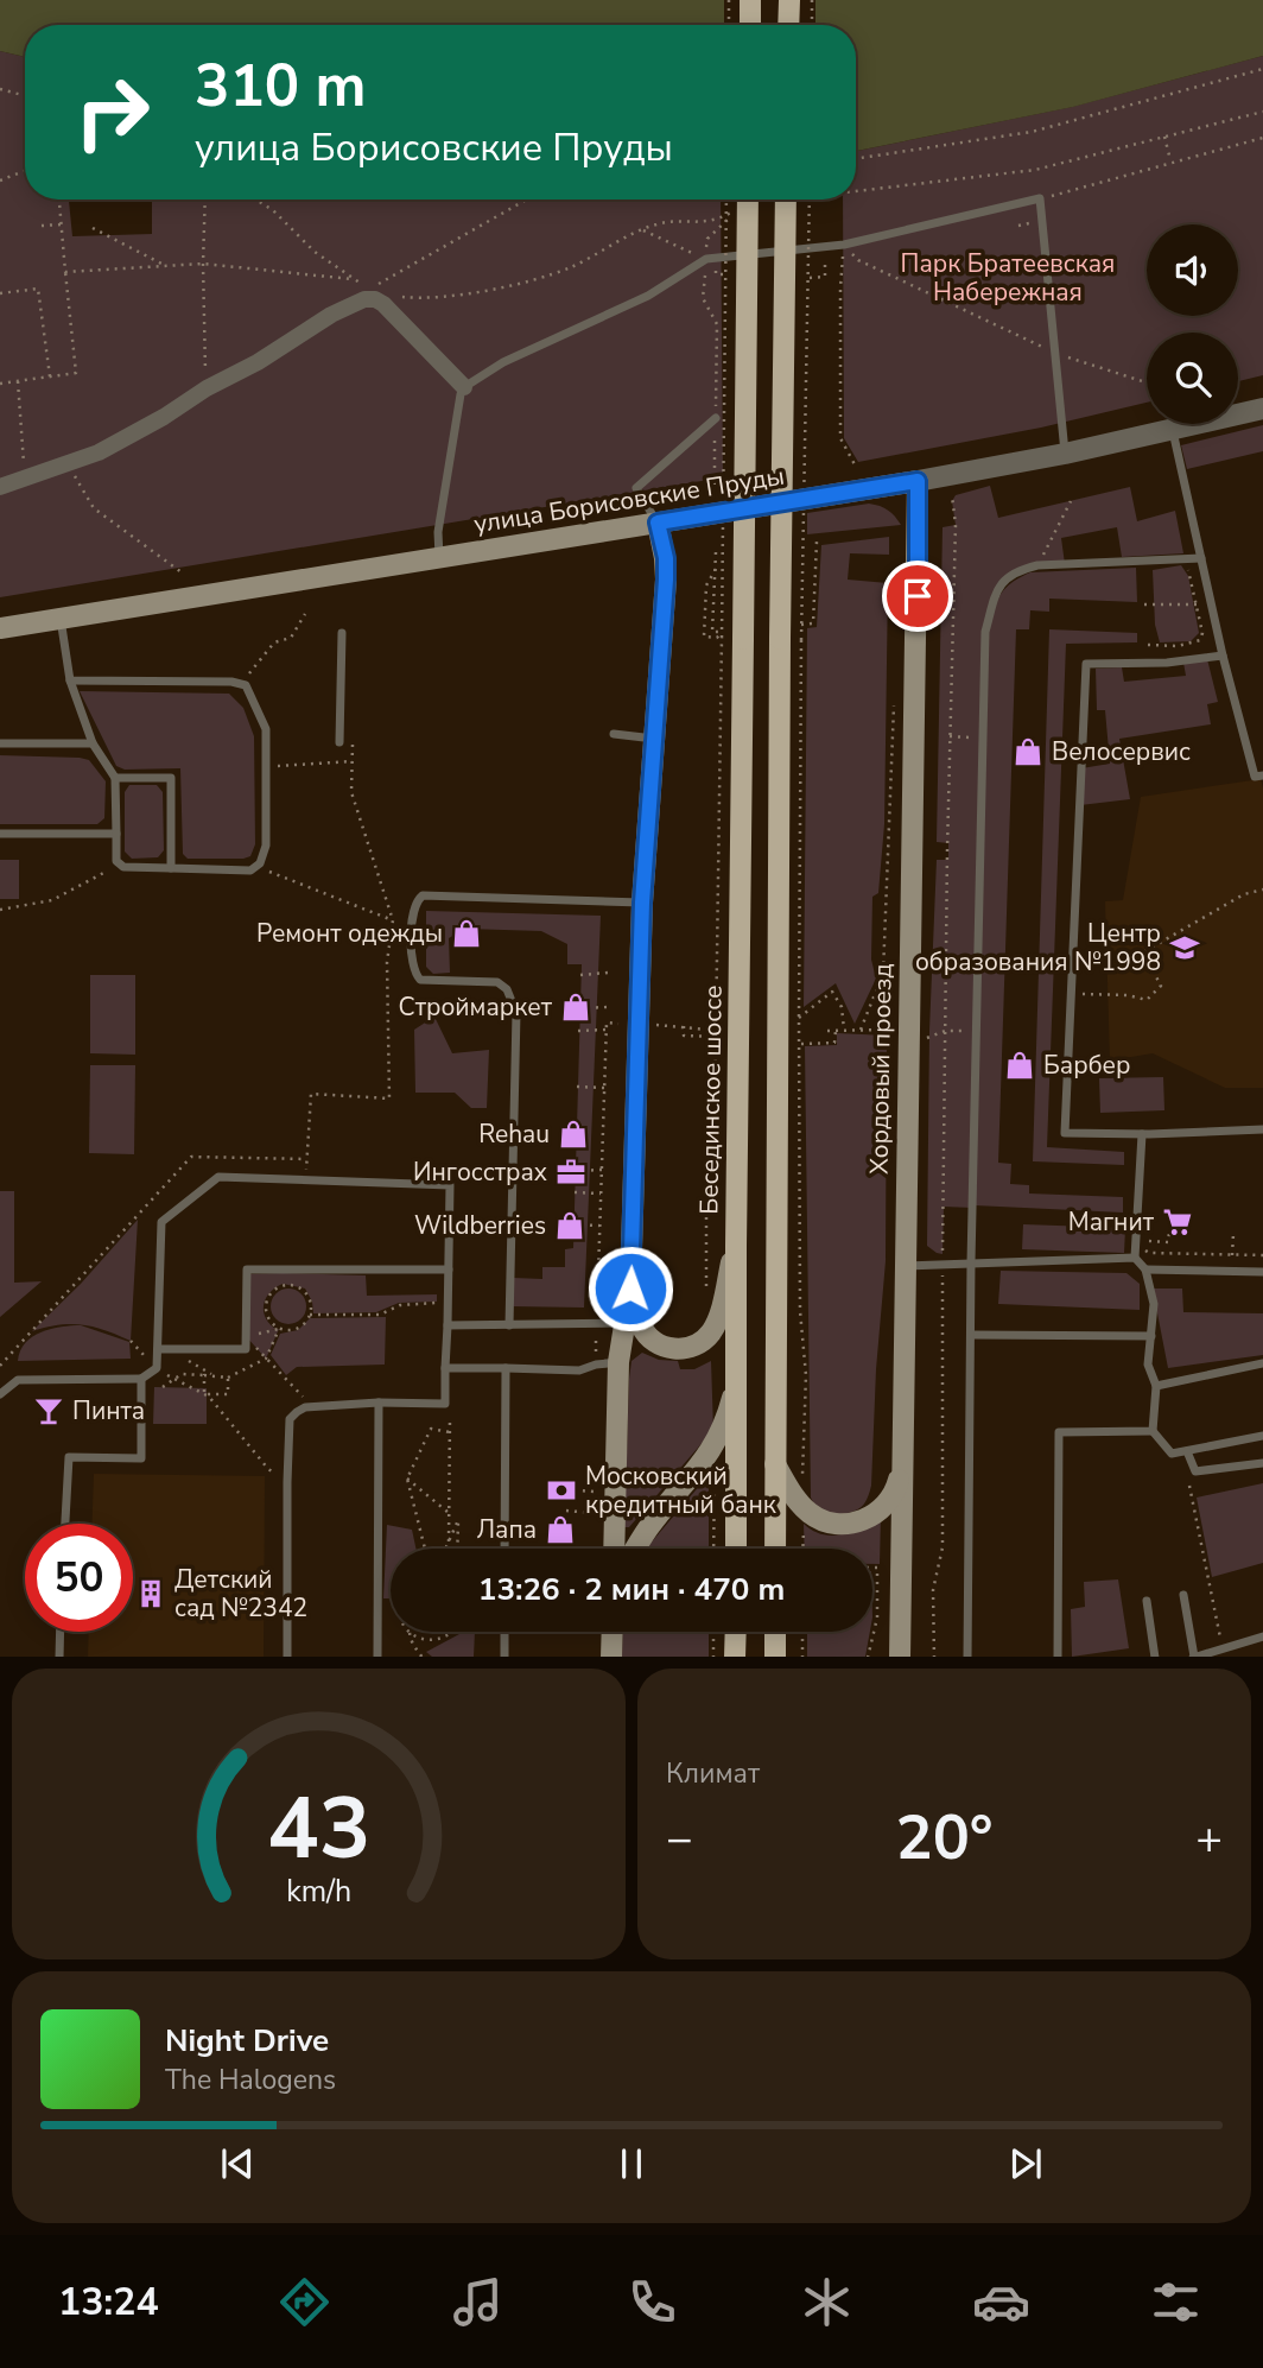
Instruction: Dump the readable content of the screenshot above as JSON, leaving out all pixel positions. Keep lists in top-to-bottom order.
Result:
{
  "streets": {
    "main road": ["улица Борисовские Пруды", "Хордовый проезд", "Бесединское шоссе"]
  },
  "crossings": [
    ["улица Борисовские Пруды", "Хордовый проезд"]
  ],
  "parks": ["Парк Братеевская Набережная"],
  "places": {
    "shop": [
      "Велосервис",
      "Ремонт одежды",
      "Строймаркет",
      "Барбер",
      "Rehau",
      "Wildberries",
      "Лапа"
    ],
    "school or university": ["Центр образования №1998"],
    "office": ["Ингосстрах"],
    "supermarket": ["Магнит"],
    "bar": ["Пинта"],
    "bank": ["Московский кредитный банк"],
    "building": ["Детский сад №2342"]
  },
  "page": {
    "turn": ["310 m", "улица Борисовские Пруды"],
    "limit": "50",
    "trip": "13:26 · 2 мин · 470 m",
    "tile": "Климат",
    "heat": ["−", "20°", "+"],
    "song": ["Night Drive", "The Halogens"],
    "tabs": "13:24",
    "gauge": ["43", "km/h"]
  }
}
